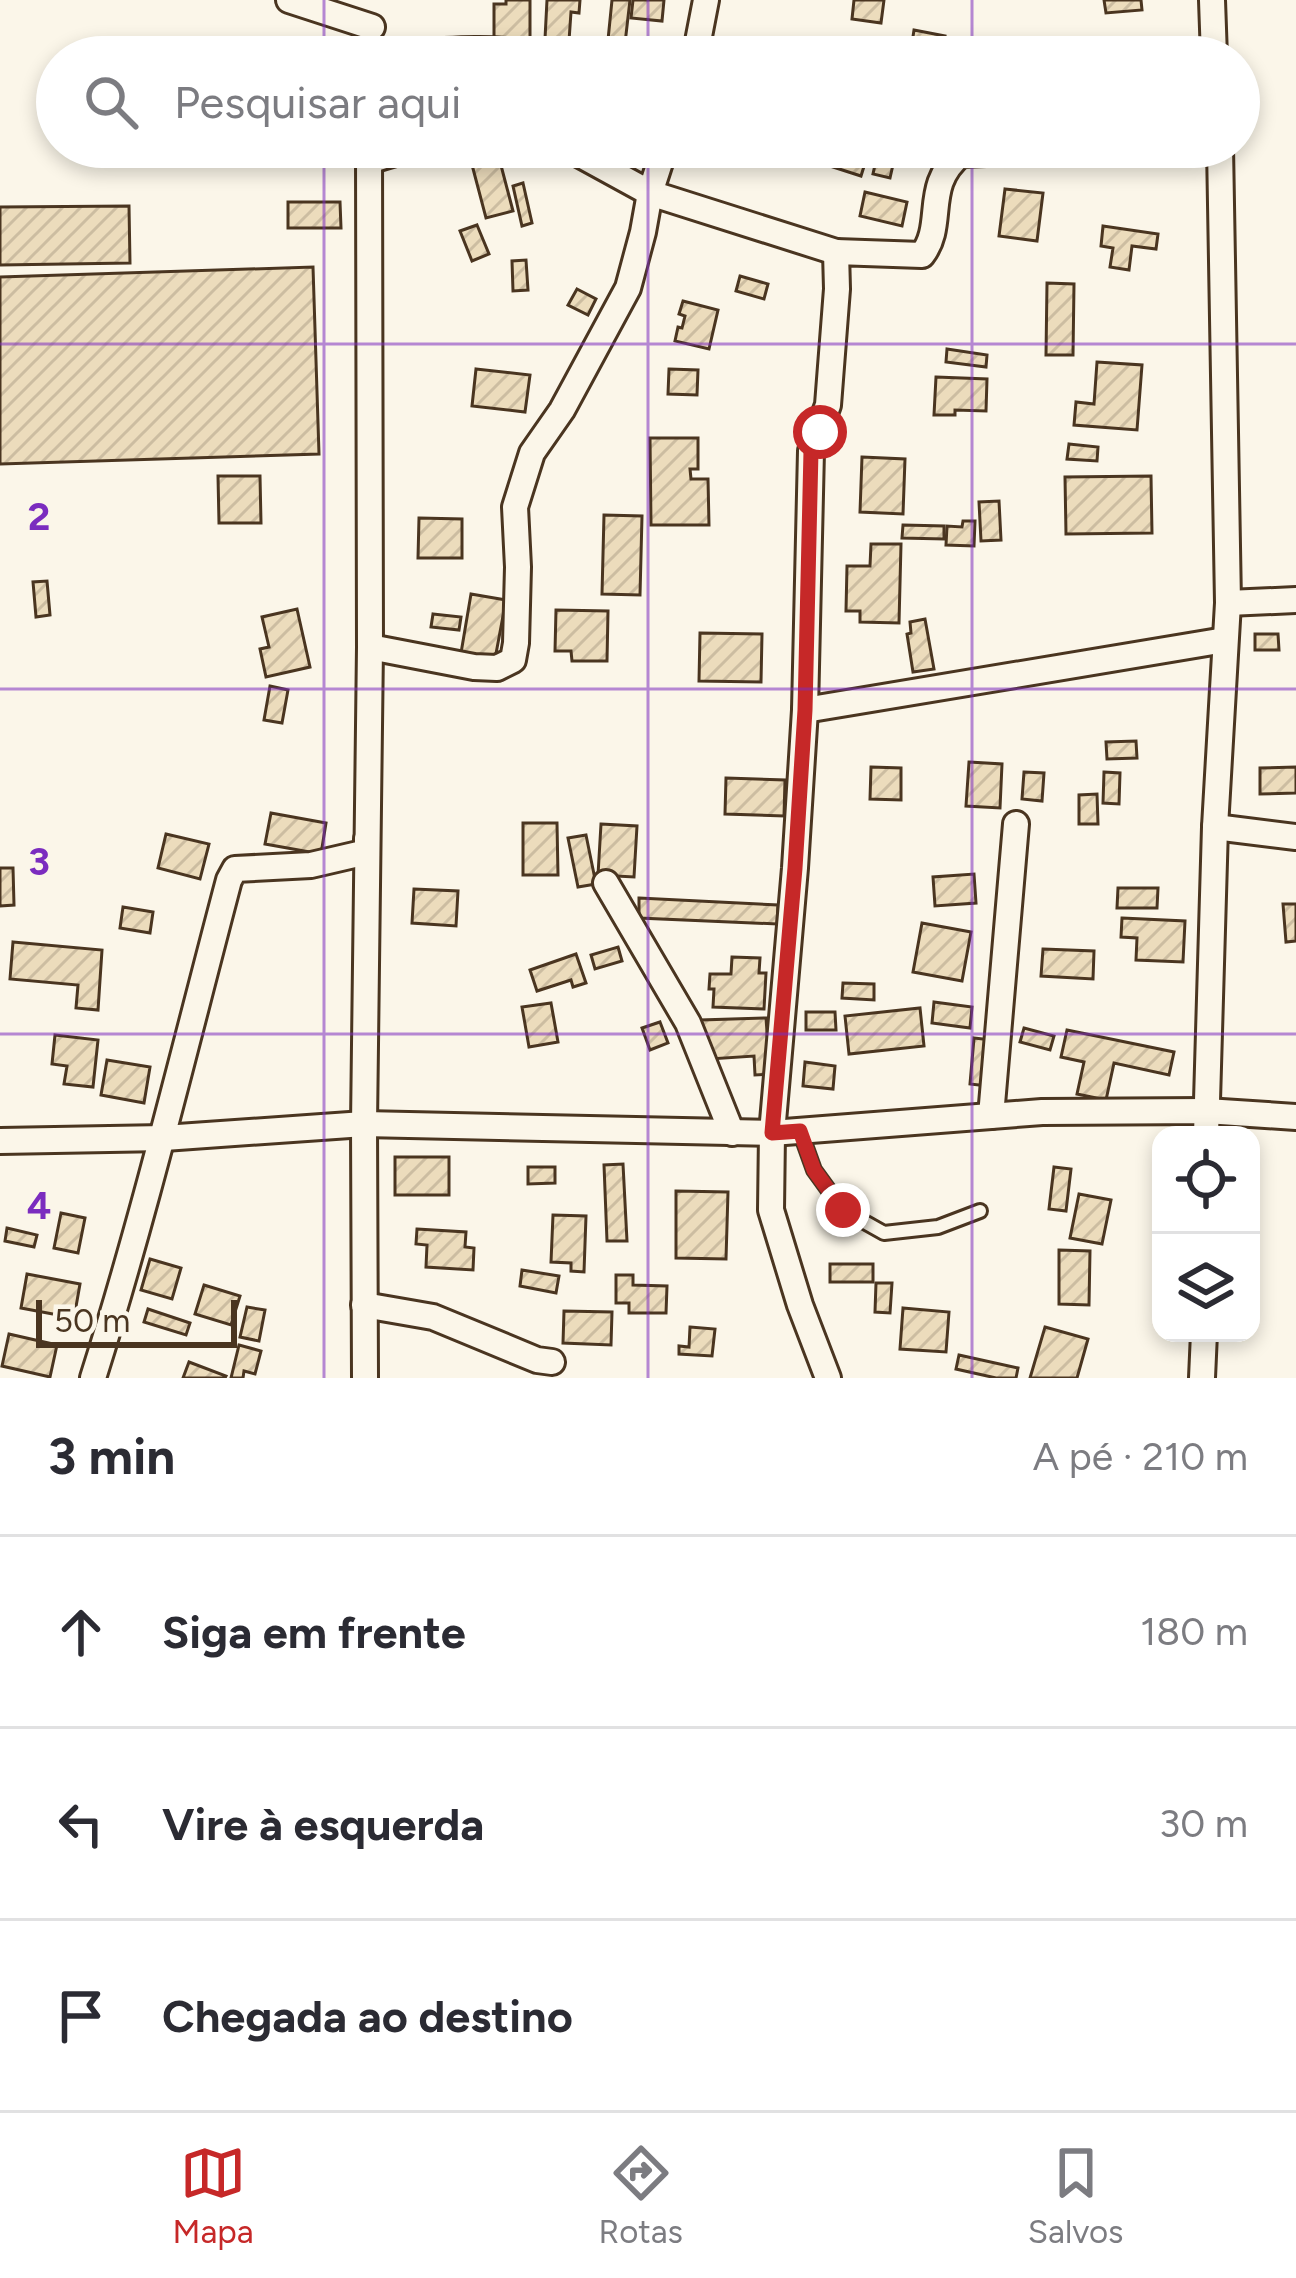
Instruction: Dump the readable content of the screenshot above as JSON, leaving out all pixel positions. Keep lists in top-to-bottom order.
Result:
{
  "scale_bar": "50 m",
  "page": {
    "search": "Pesquisar aqui",
    "scale": "50 m",
    "heading": ["3 min", "A pé · 210 m"],
    "list": [
      ["Siga em frente", "180 m"],
      ["Vire à esquerda", "30 m"],
      "Chegada ao destino"
    ],
    "nav": ["Mapa", "Rotas", "Salvos"]
  },
  "grid": {
    "rows": ["2", "3", "4"]
  }
}
